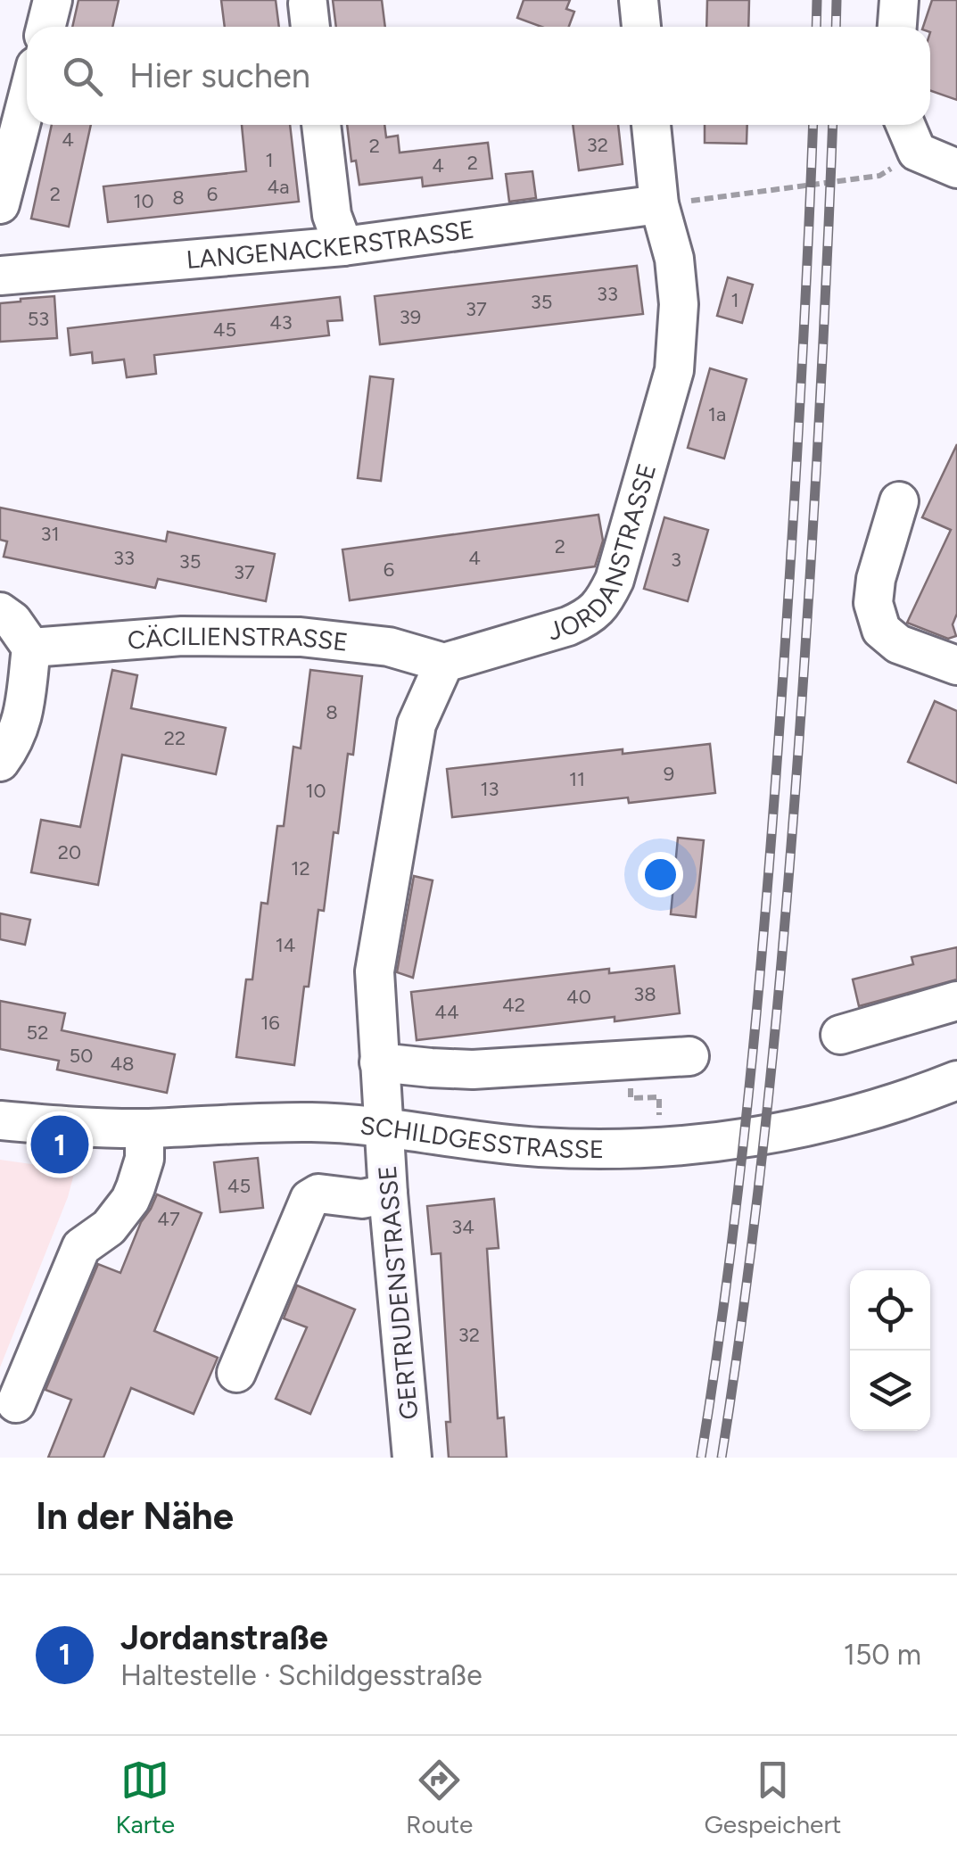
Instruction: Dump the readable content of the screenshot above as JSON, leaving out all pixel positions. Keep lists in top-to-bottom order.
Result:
{
  "streets": {
    "street": [
      "LANGENACKERSTRASSE",
      "JORDANSTRASSE",
      "CÄCILIENSTRASSE",
      "SCHILDGESSTRASSE",
      "GERTRUDENSTRASSE"
    ]
  },
  "crossings": [
    ["LANGENACKERSTRASSE", "JORDANSTRASSE"],
    ["JORDANSTRASSE", "CÄCILIENSTRASSE"],
    ["SCHILDGESSTRASSE", "GERTRUDENSTRASSE"]
  ],
  "house_numbers": [
    "4",
    "32",
    "2",
    "1",
    "2",
    "4",
    "4a",
    "2",
    "6",
    "8",
    "10",
    "33",
    "1",
    "35",
    "37",
    "39",
    "53",
    "43",
    "45",
    "1a",
    "31",
    "2",
    "33",
    "4",
    "3",
    "35",
    "6",
    "37",
    "8",
    "22",
    "9",
    "11",
    "13",
    "10",
    "20",
    "12",
    "14",
    "38",
    "40",
    "42",
    "44",
    "16",
    "52",
    "50",
    "48",
    "45",
    "47",
    "34",
    "32"
  ],
  "page": {
    "search": "Hier suchen",
    "pins": "1",
    "heading": "In der Nähe",
    "list": [
      {
        "mark": "1",
        "name": "Jordanstraße",
        "note": "Haltestelle · Schildgesstraße",
        "value": "150 m"
      }
    ],
    "nav": ["Karte", "Route", "Gespeichert"]
  }
}
